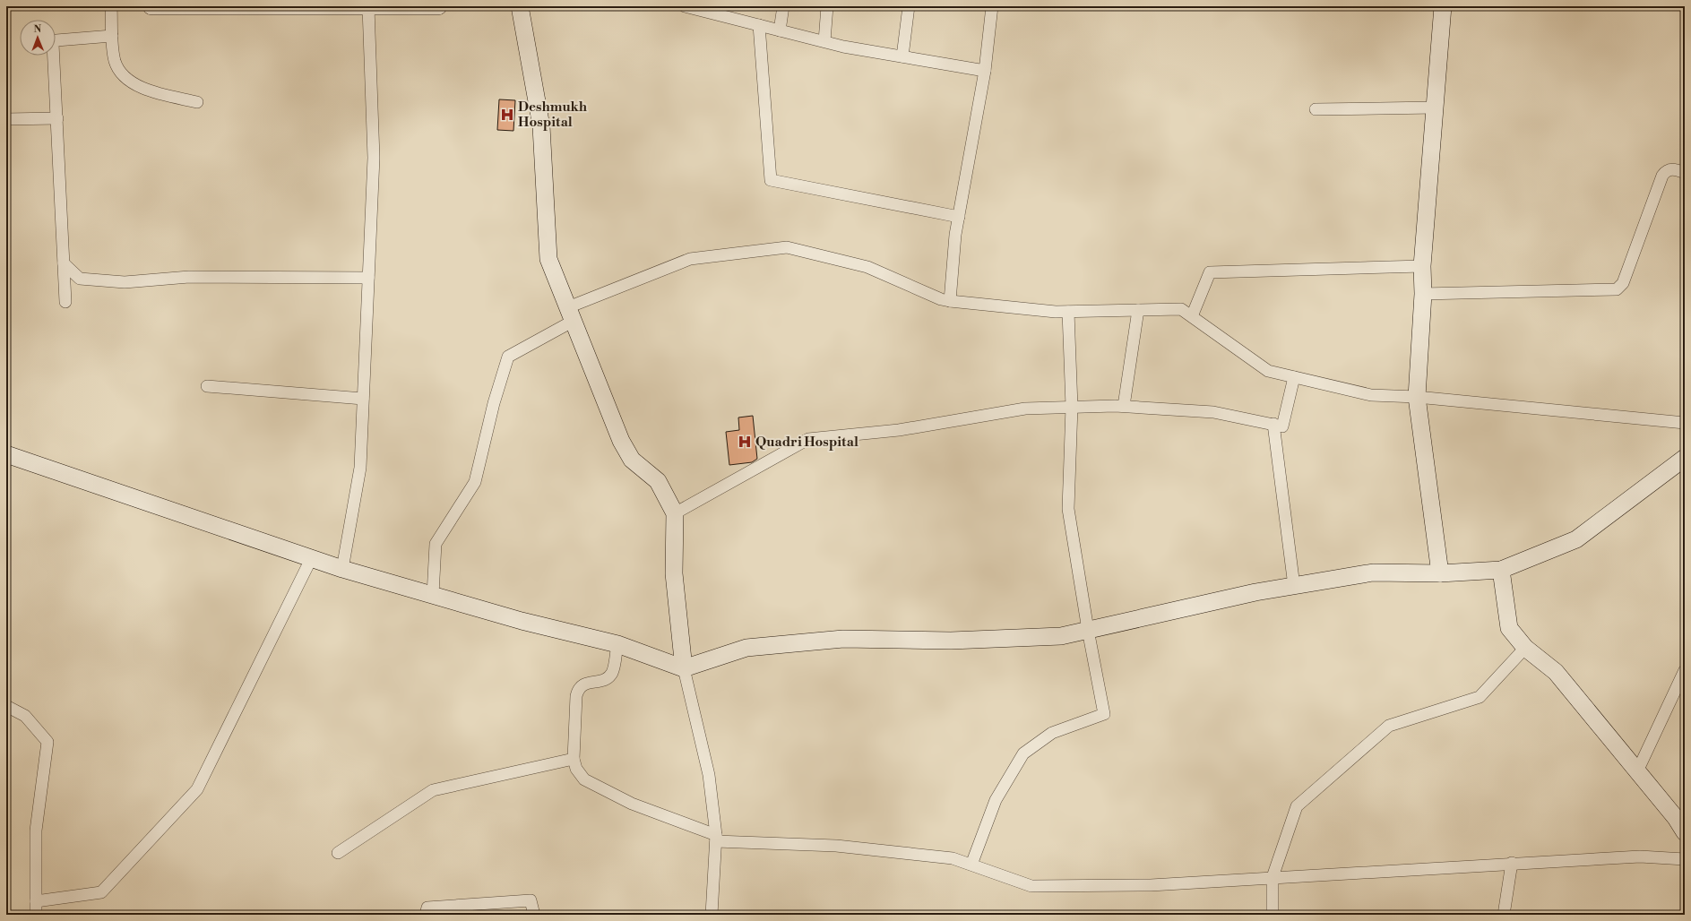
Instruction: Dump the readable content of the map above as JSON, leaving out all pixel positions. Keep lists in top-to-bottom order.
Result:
{
  "places": {
    "hospital": ["Deshmukh Hospital", "Quadri Hospital"]
  },
  "north": "top"
}
